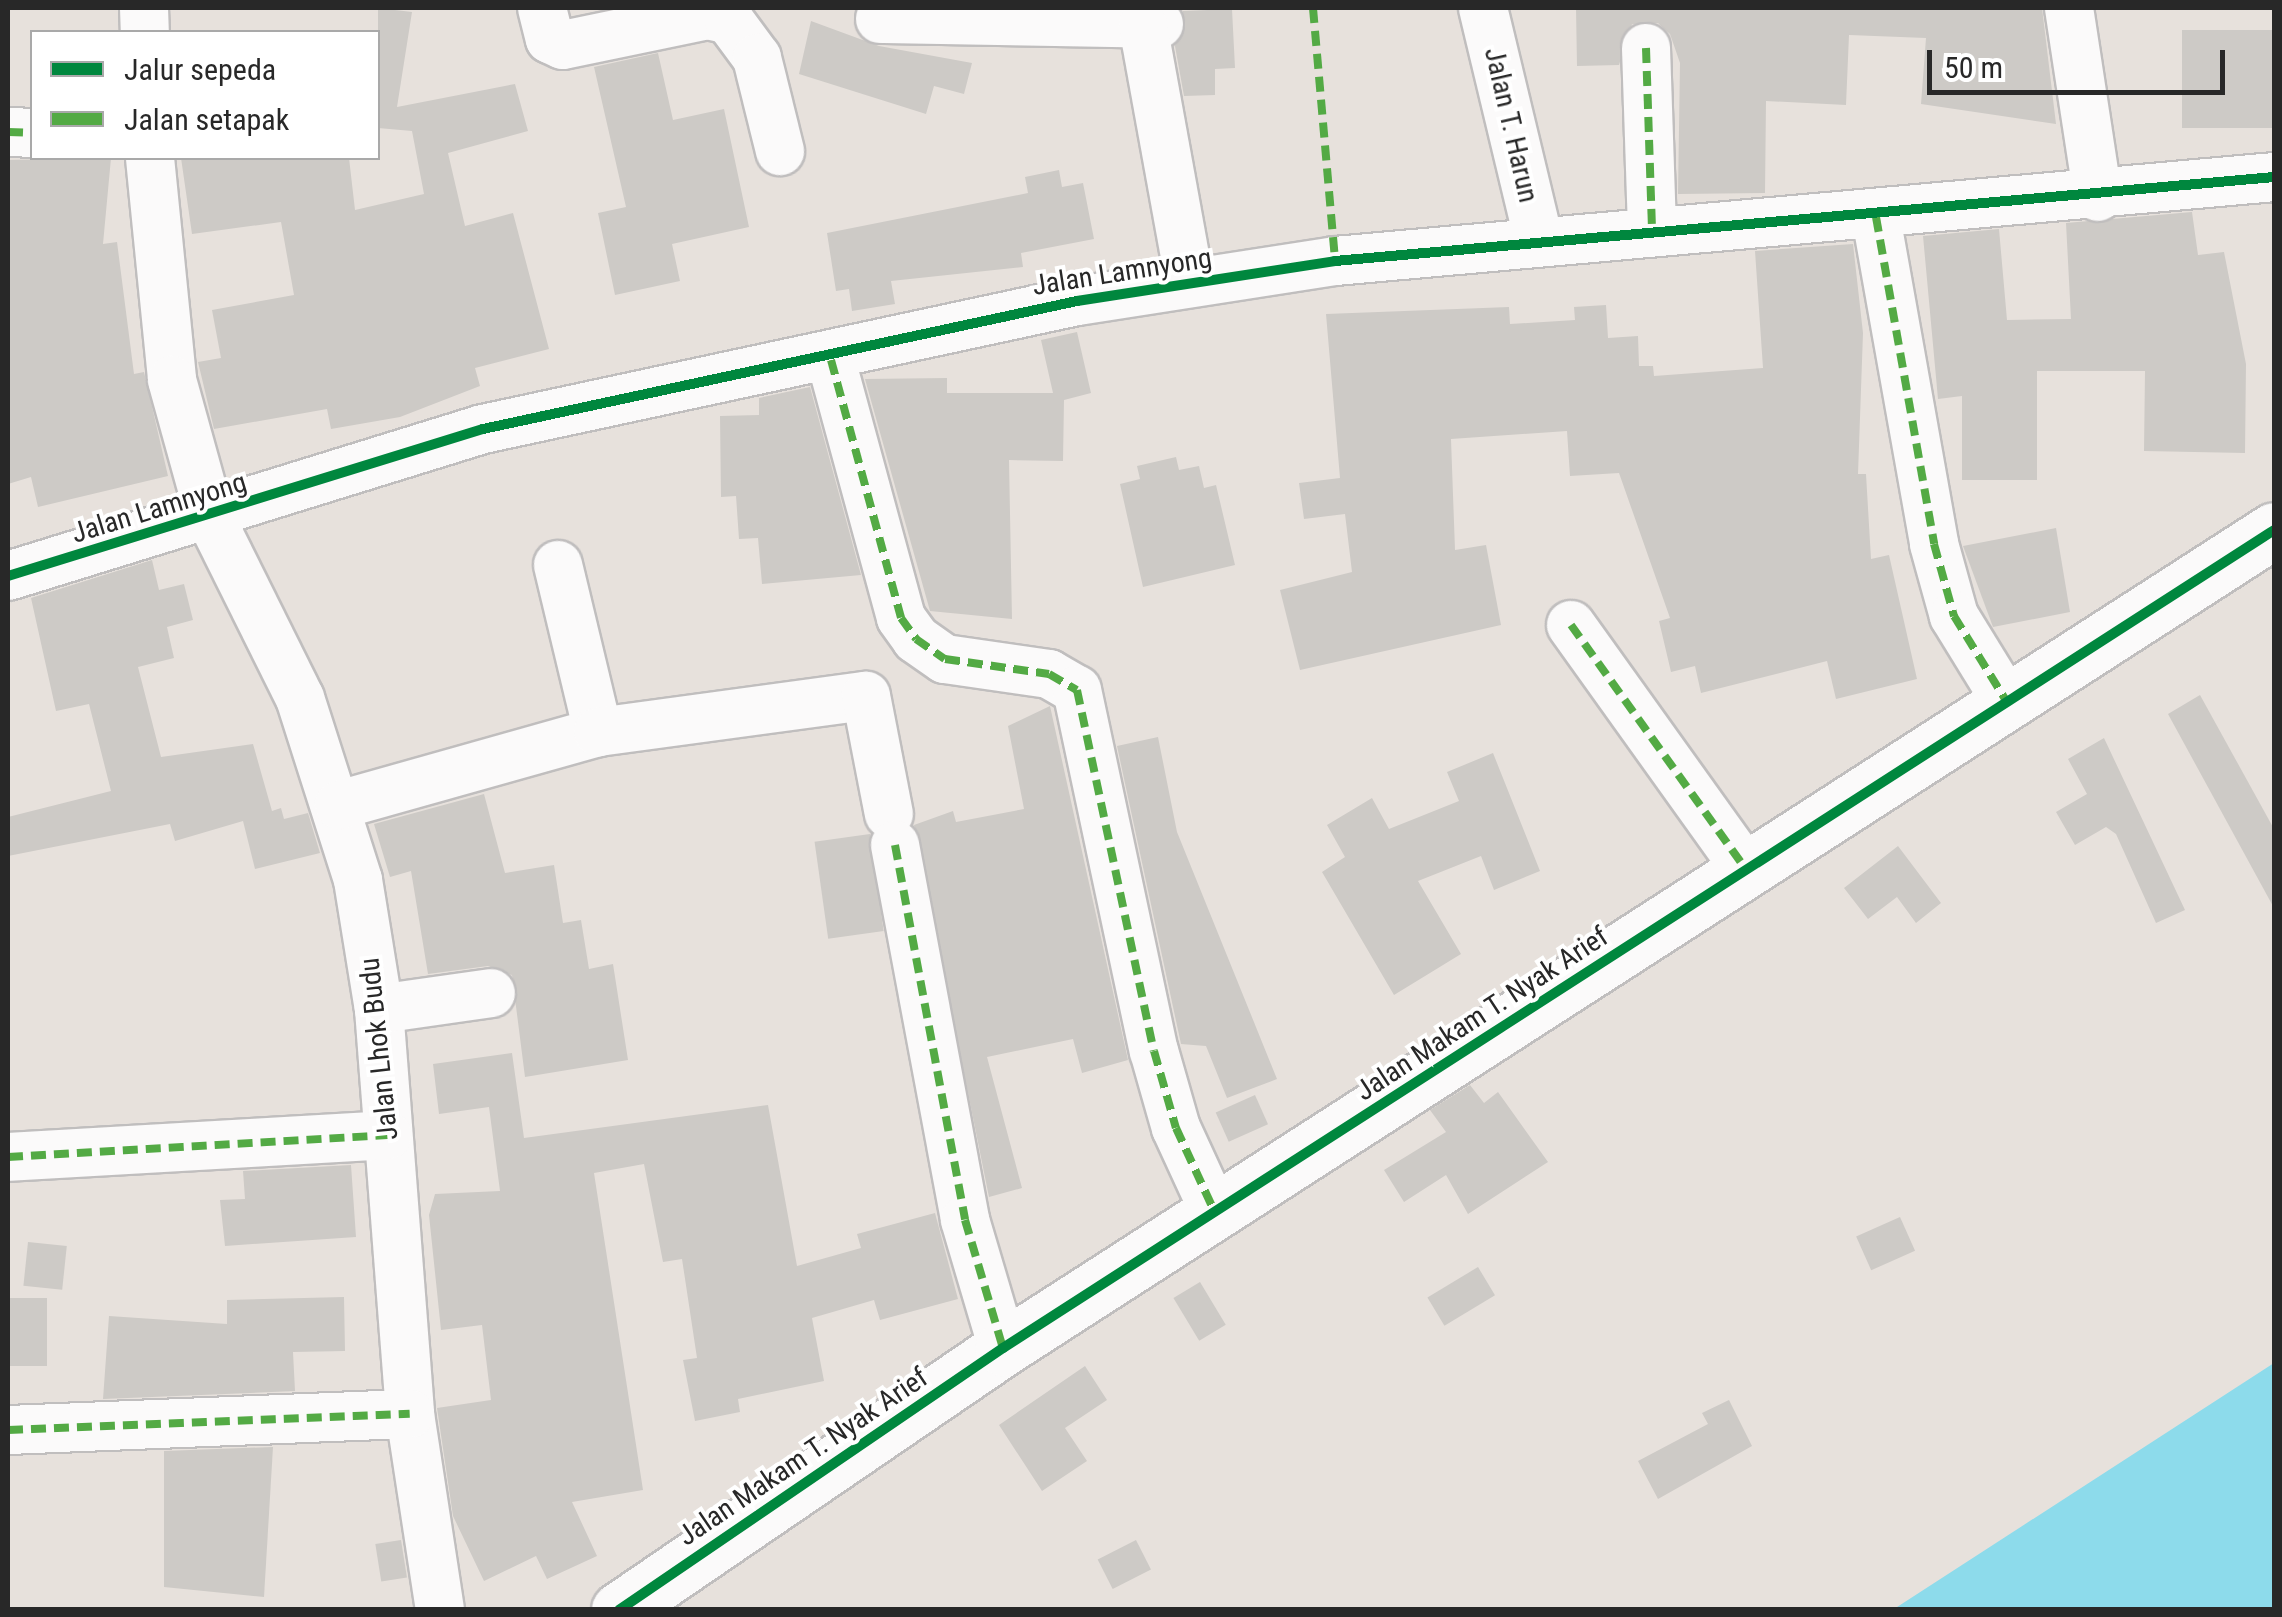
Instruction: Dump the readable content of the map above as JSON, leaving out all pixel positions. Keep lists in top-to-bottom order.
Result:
{
  "streets": {
    "street": [
      "Jalan T. Harun",
      "Jalan Lamnyong",
      "Jalan Makam T. Nyak Arief",
      "Jalan Lhok Budu"
    ]
  },
  "crossings": [
    ["Jalan T. Harun", "Jalan Lamnyong"],
    ["Jalan Lamnyong", "Jalan Lhok Budu"]
  ],
  "legend": ["Jalur sepeda", "Jalan setapak"],
  "scale_bar": "50 m"
}
